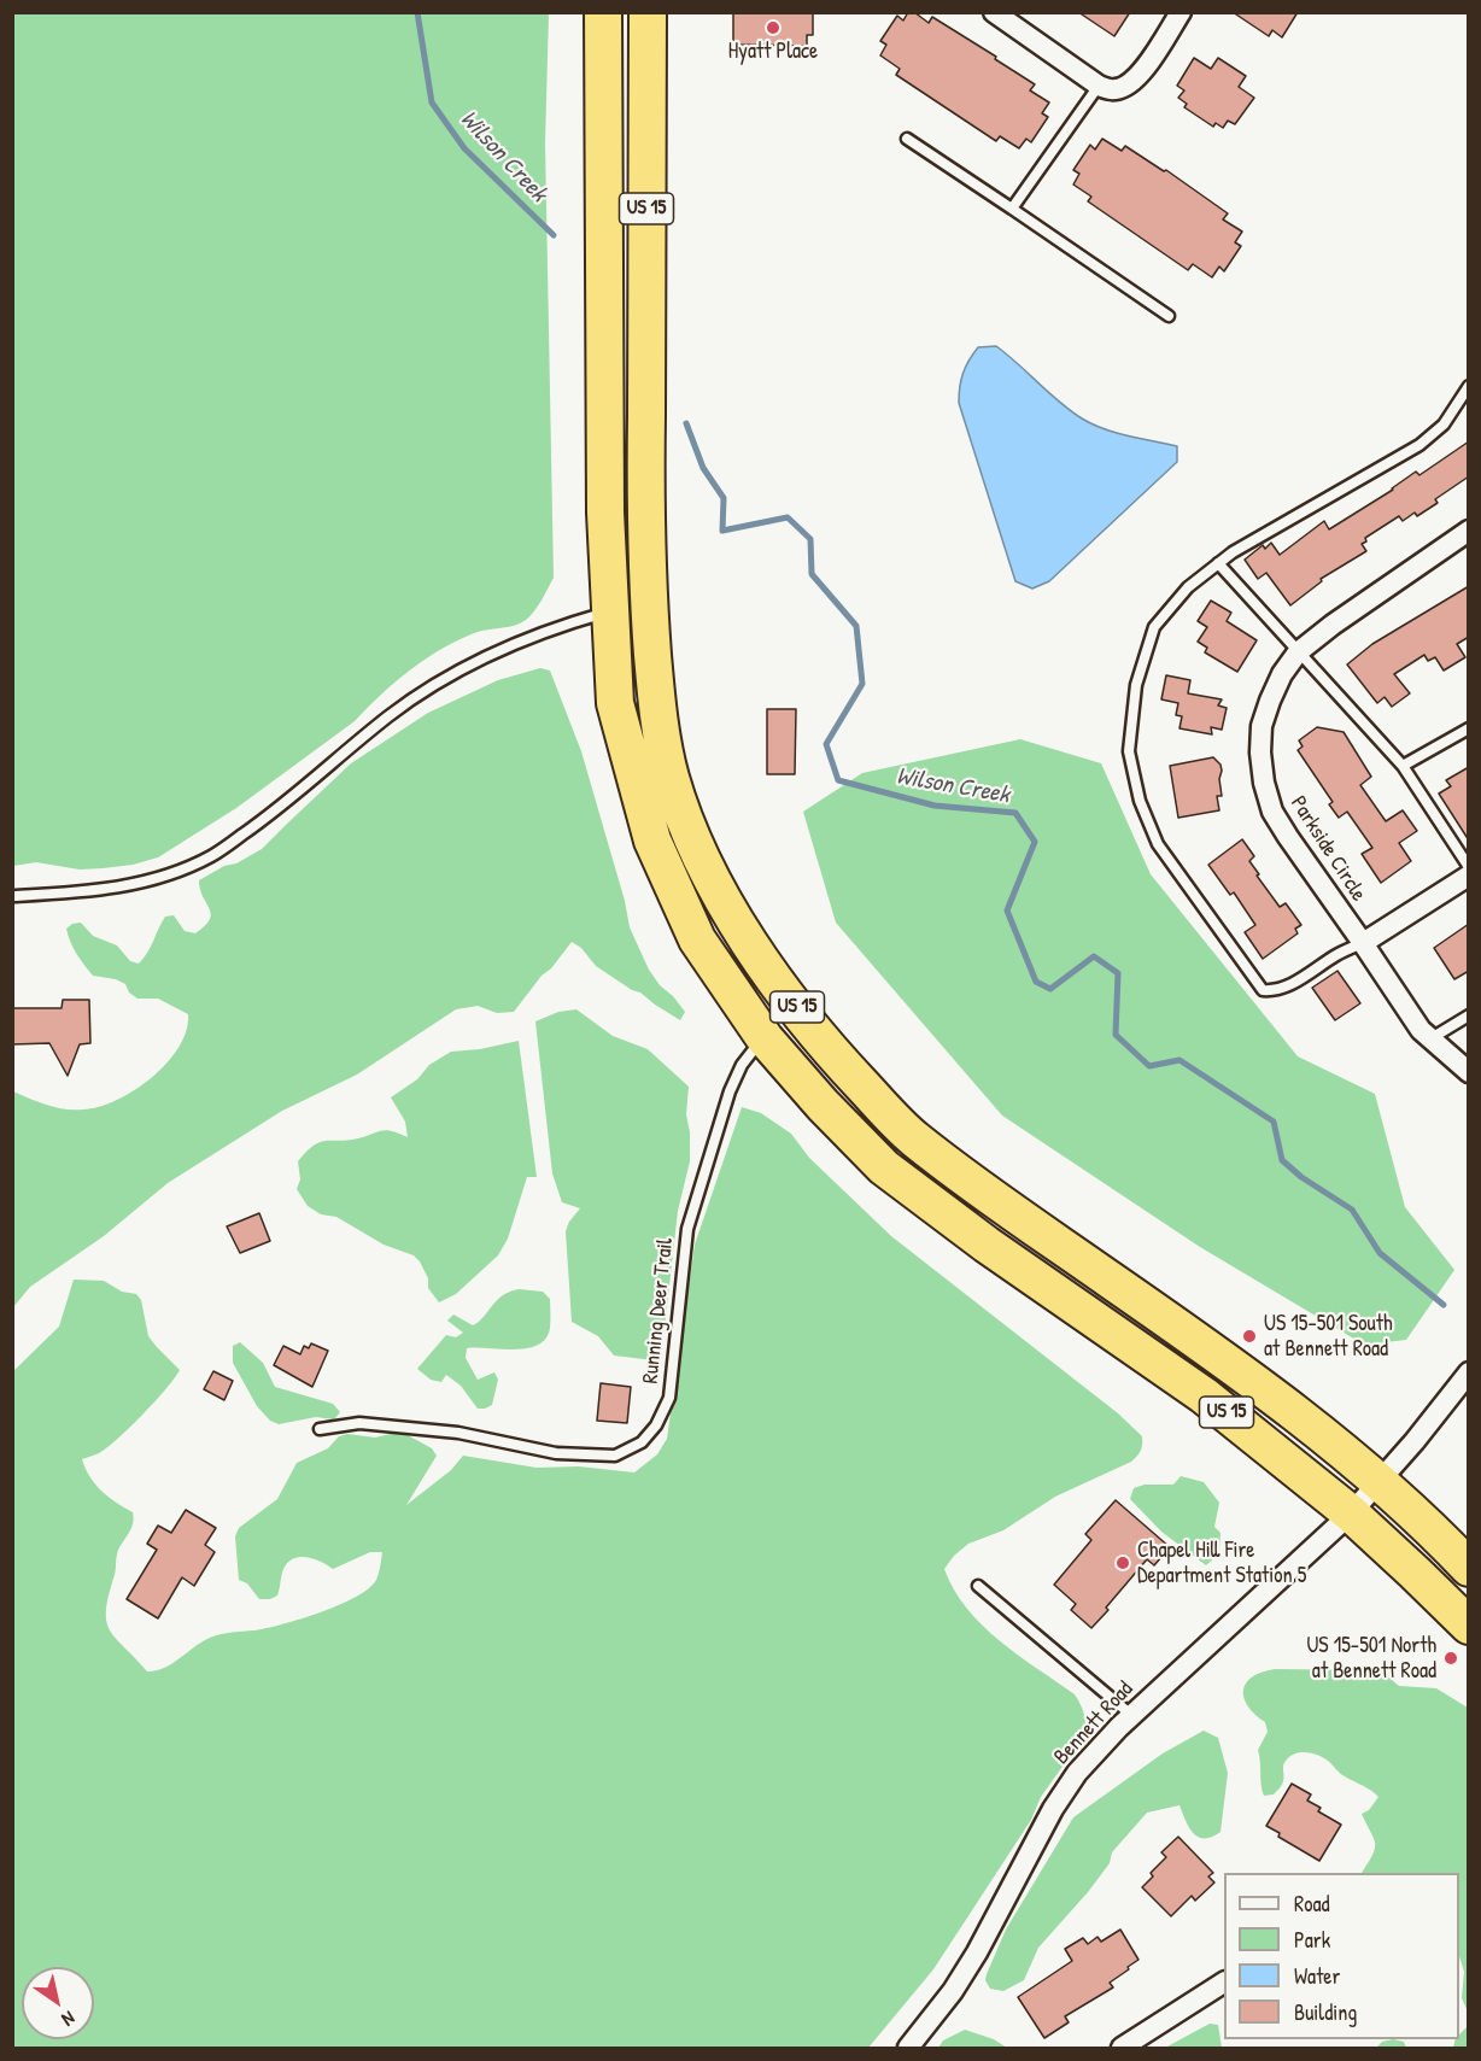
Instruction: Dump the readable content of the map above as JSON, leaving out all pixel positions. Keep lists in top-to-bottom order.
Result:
{
  "streets": {
    "highway": ["US 15"],
    "street": ["Parkside Circle", "Bennett Road"],
    "lane": ["Running Deer Trail"]
  },
  "crossings": [
    ["US 15", "Running Deer Trail"],
    ["US 15", "Bennett Road"]
  ],
  "water": ["Wilson Creek"],
  "places": [
    "Hyatt Place",
    "US 15-501 South at Bennett Road",
    "Chapel Hill Fire Department Station 5",
    "US 15-501 North at Bennett Road"
  ],
  "legend": [
    "Road",
    "Park",
    "Water",
    "Building"
  ],
  "north": "bottom right"
}
